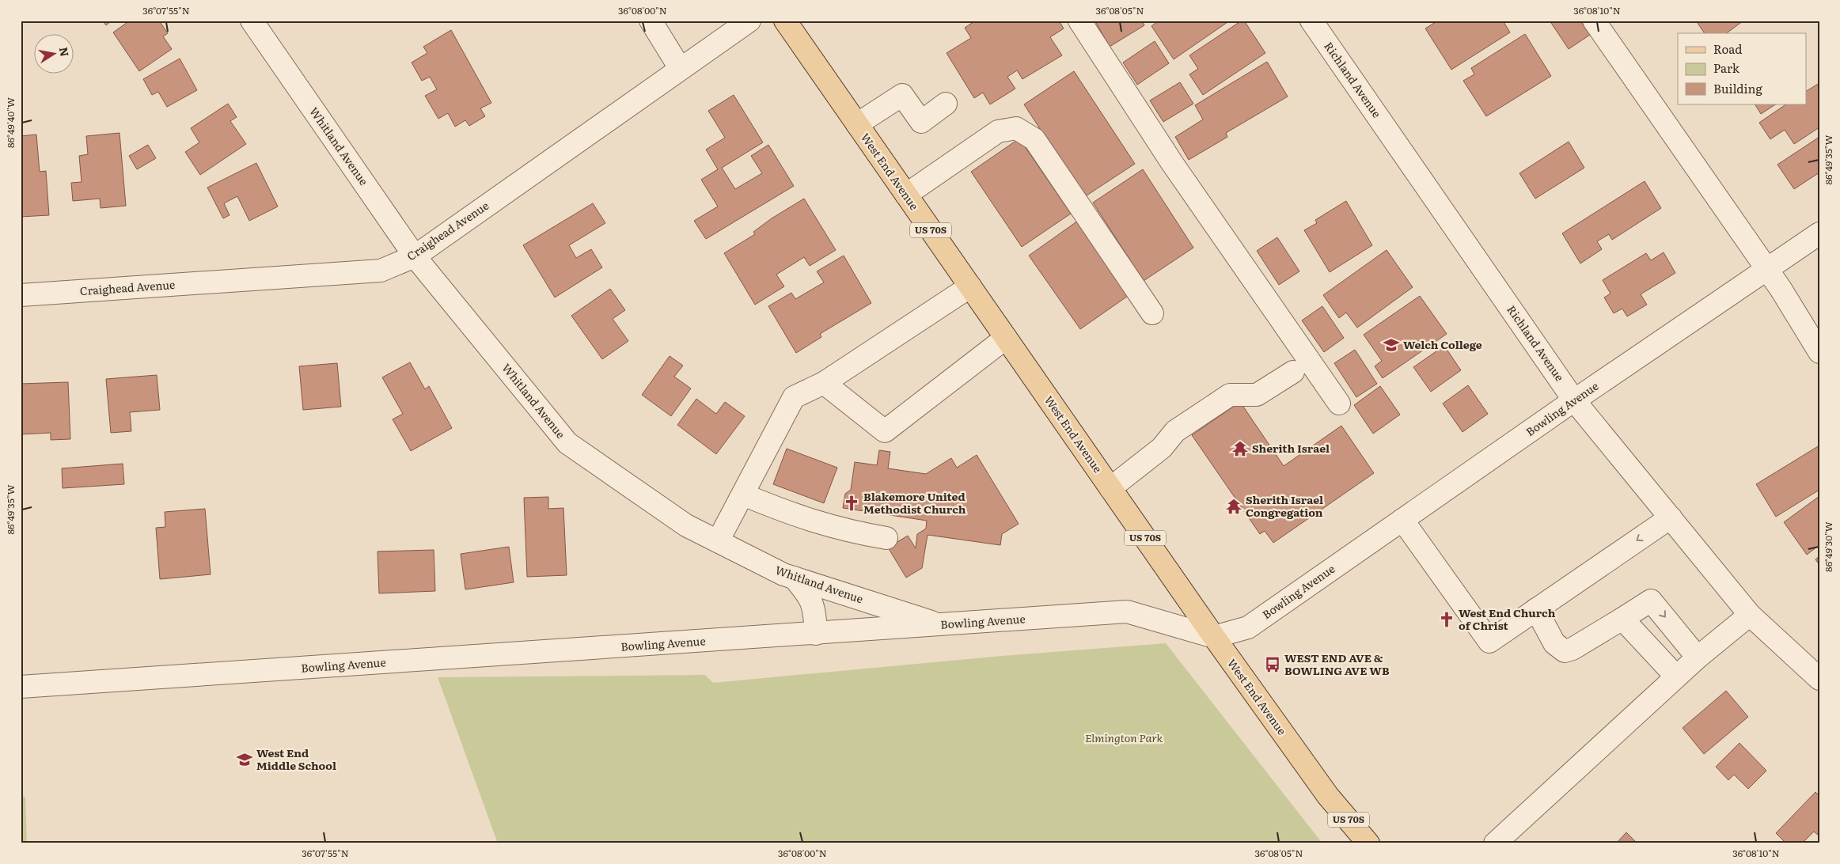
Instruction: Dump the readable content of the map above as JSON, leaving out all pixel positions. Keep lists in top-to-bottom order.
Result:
{
  "streets": {
    "main road": ["West End Avenue", "US 70S"],
    "street": [
      "Richland Avenue",
      "Whitland Avenue",
      "Craighead Avenue",
      "Bowling Avenue"
    ]
  },
  "crossings": [
    ["Richland Avenue", "Bowling Avenue"],
    ["Whitland Avenue", "Craighead Avenue"],
    ["Whitland Avenue", "Bowling Avenue"],
    ["West End Avenue", "Bowling Avenue"]
  ],
  "parks": ["Elmington Park"],
  "places": {
    "school or university": ["Welch College", "West End Middle School"],
    "temple": ["Sherith Israel", "Sherith Israel Congregation"],
    "church": ["Blakemore United Methodist Church", "West End Church of Christ"],
    "bus stop": ["WEST END AVE & BOWLING AVE WB"]
  },
  "legend": ["Road", "Park", "Building"],
  "north": "right",
  "coordinates": [
    "36°07'55\"N",
    "36°08'00\"N",
    "36°08'05\"N",
    "36°08'10\"N",
    "86°49'40\"W",
    "86°49'35\"W",
    "86°49'30\"W"
  ]
}
